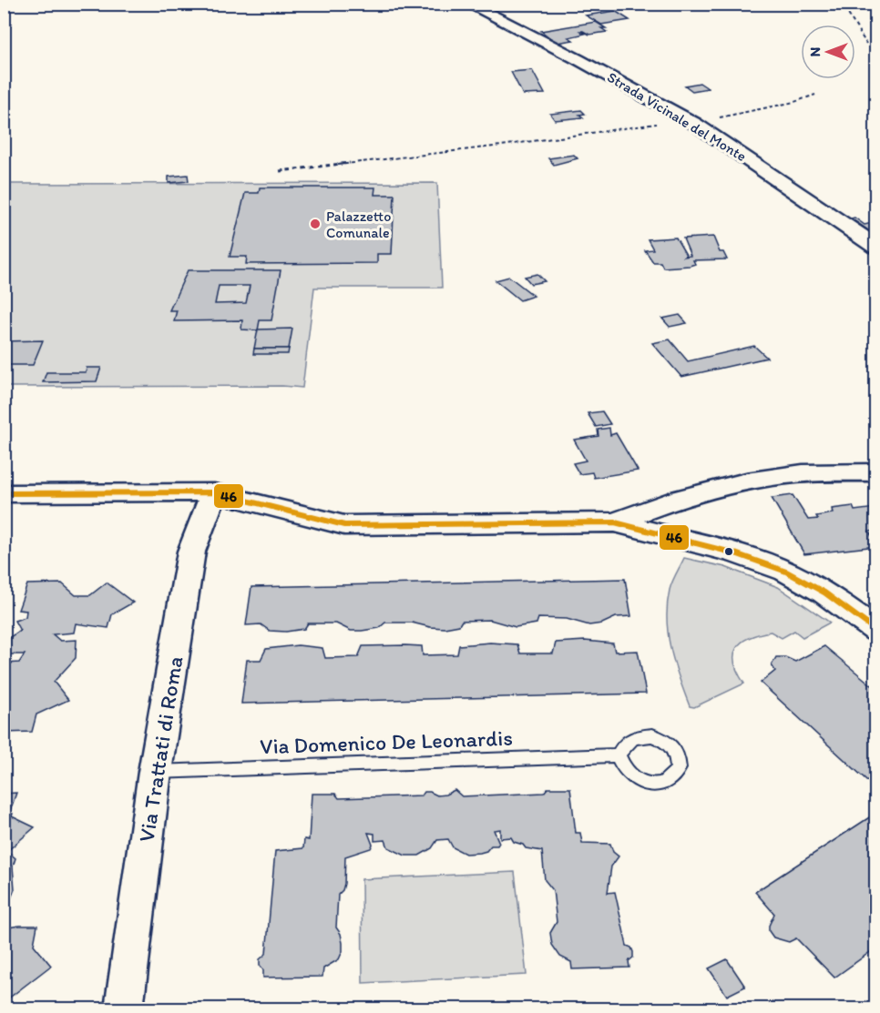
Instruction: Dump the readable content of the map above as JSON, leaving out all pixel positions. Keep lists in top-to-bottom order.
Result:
{
  "streets": {
    "street": ["Strada Vicinale del Monte", "Via Trattati di Roma"],
    "lane": ["Via Domenico De Leonardis"]
  },
  "crossings": [
    ["Via Domenico De Leonardis", "Via Trattati di Roma"]
  ],
  "places": ["Palazzetto Comunale"],
  "lines": ["transit line 46"],
  "north": "left"
}
